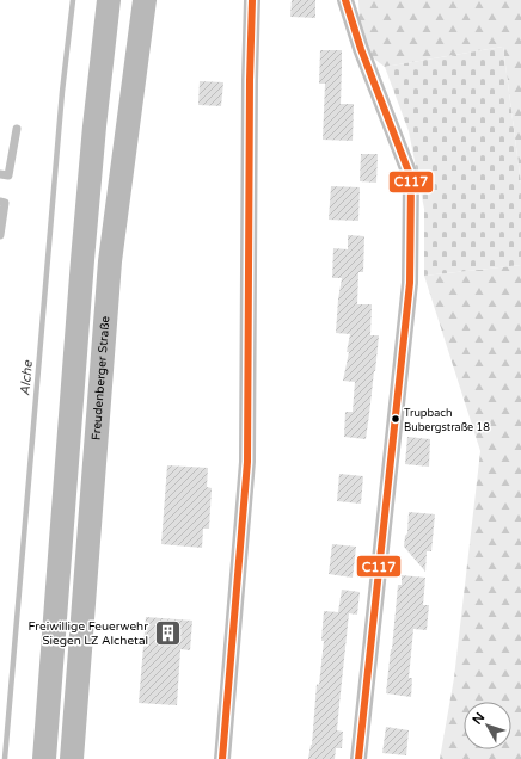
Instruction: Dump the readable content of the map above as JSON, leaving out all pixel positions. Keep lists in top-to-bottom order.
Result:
{
  "streets": {
    "main road": ["Freudenberger Straße"]
  },
  "water": ["Alche"],
  "places": {
    "other": ["Trupbach Bubergstraße 18"],
    "building": ["Freiwillige Feuerwehr Siegen LZ Alchetal"]
  },
  "lines": ["transit line C117"],
  "north": "top left"
}
